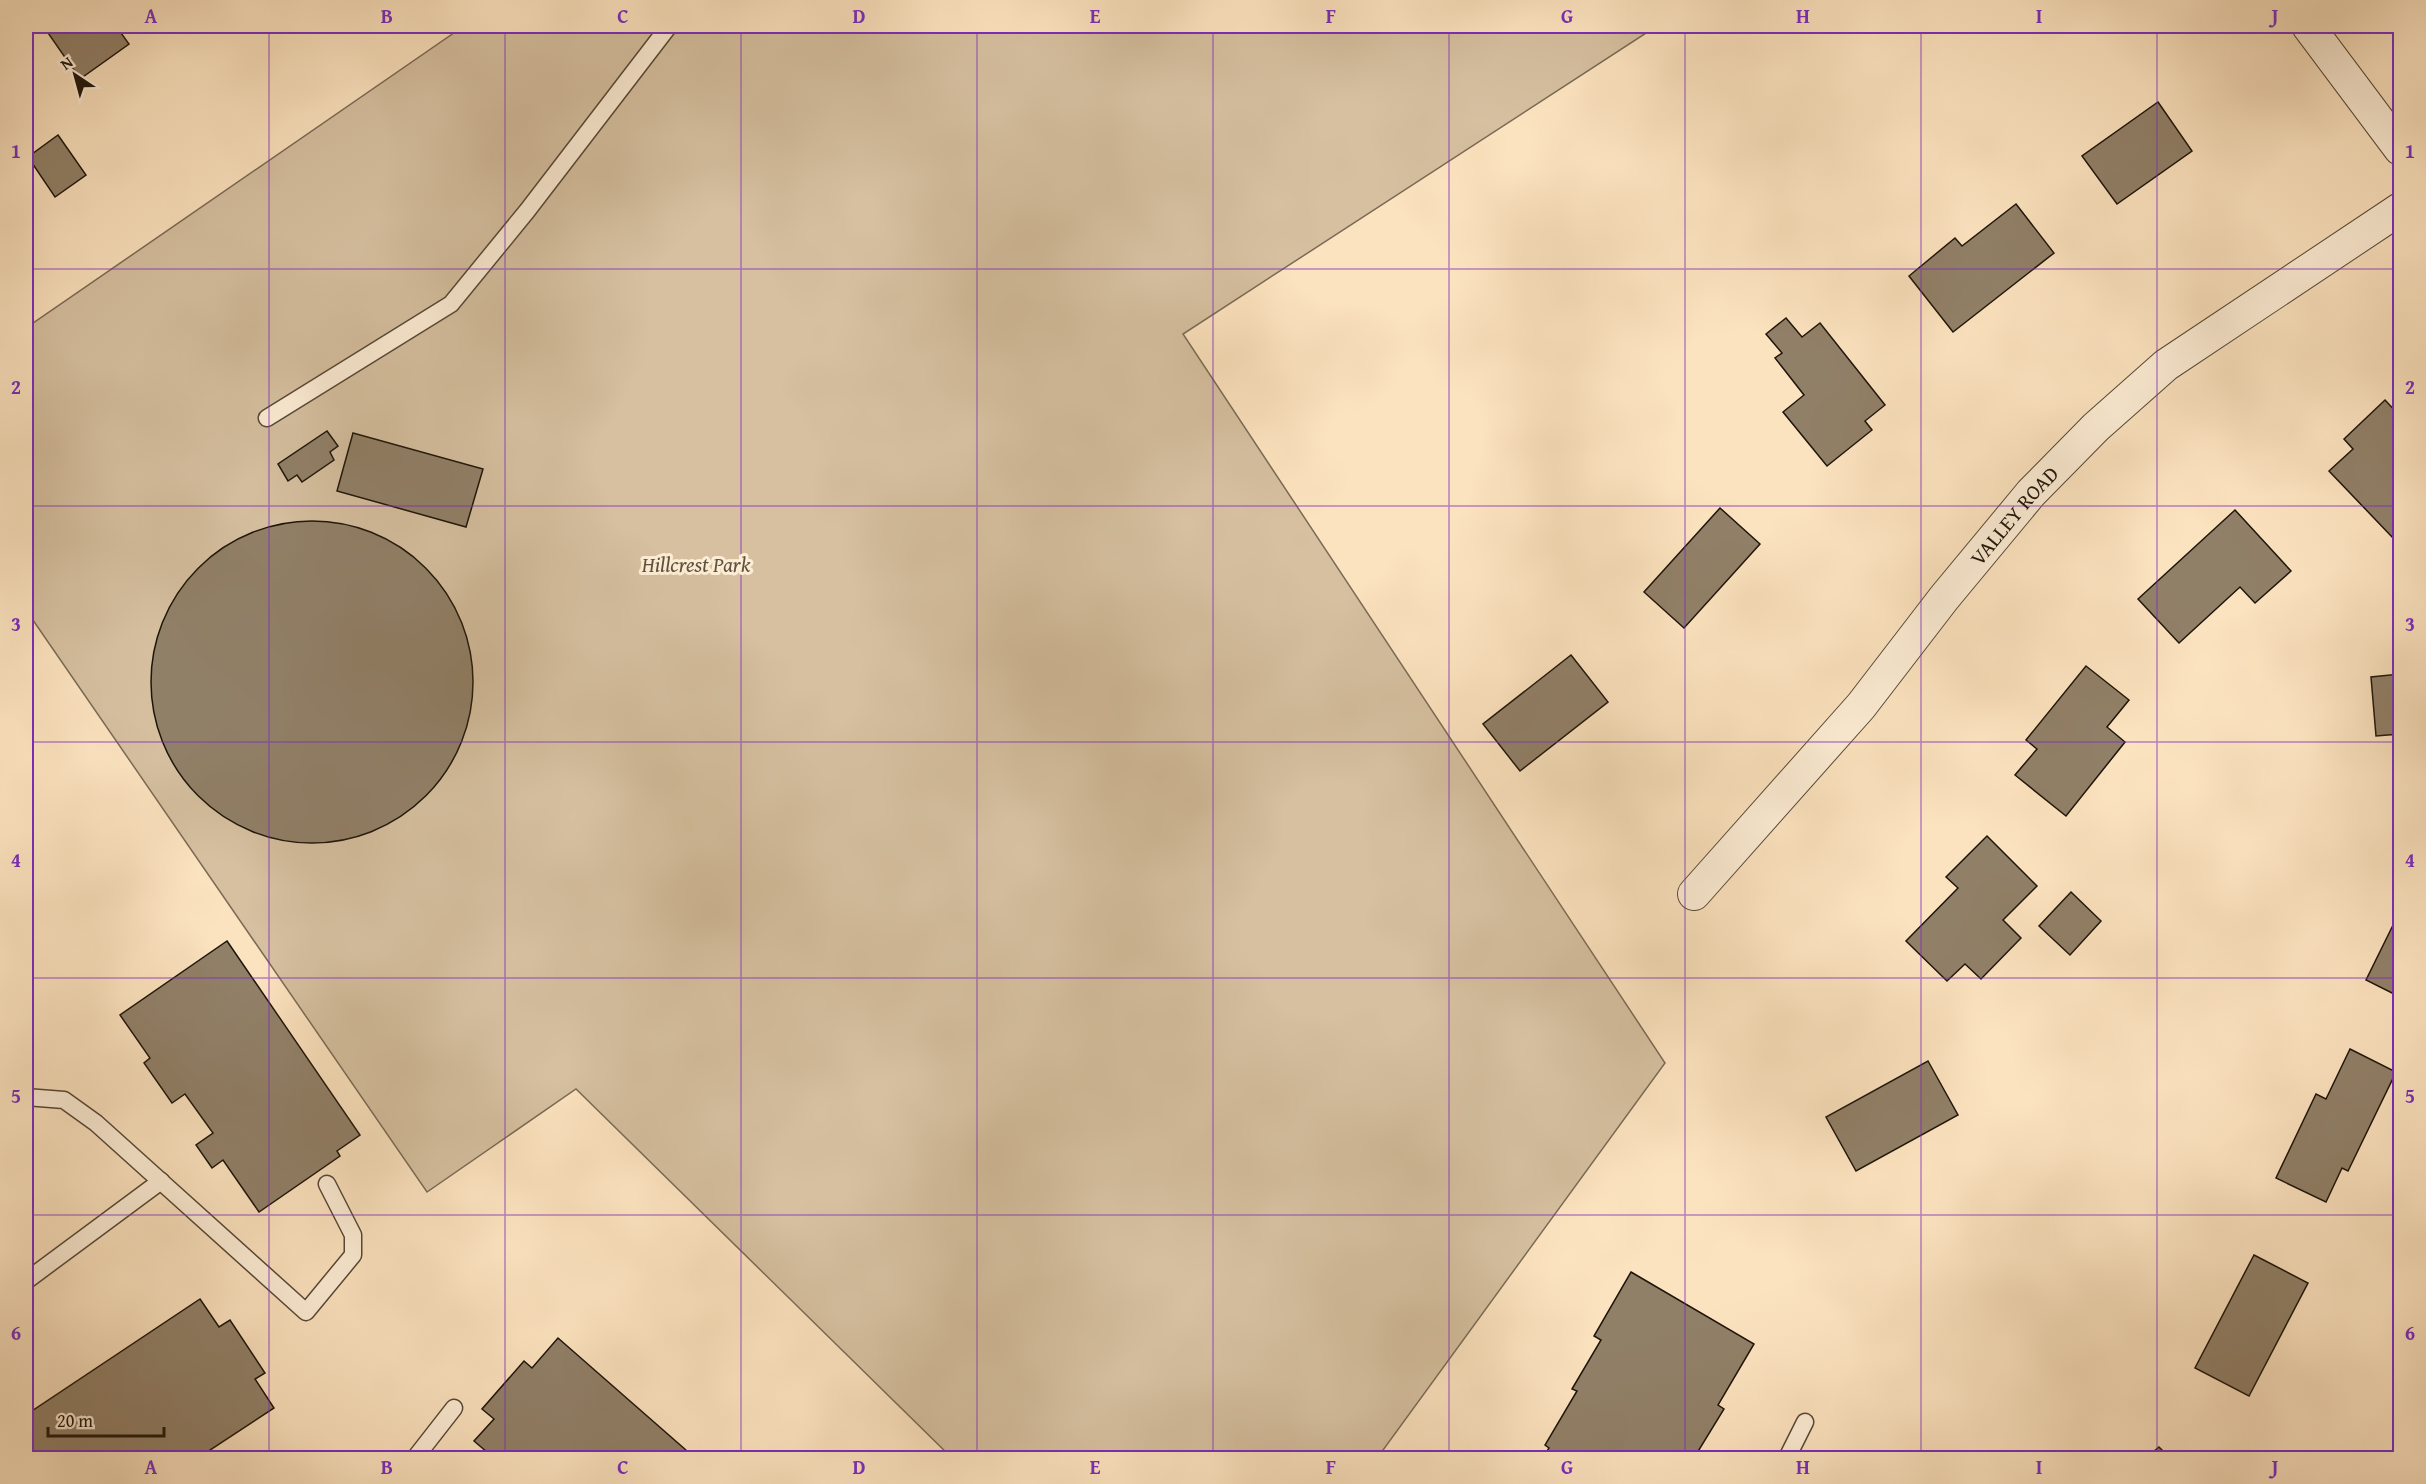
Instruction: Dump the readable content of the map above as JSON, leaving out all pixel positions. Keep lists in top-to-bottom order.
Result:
{
  "streets": {
    "street": ["VALLEY ROAD"]
  },
  "parks": ["Hillcrest Park"],
  "scale_bar": "20 m",
  "north": "top left",
  "grid": {
    "columns": [
      "A",
      "B",
      "C",
      "D",
      "E",
      "F",
      "G",
      "H",
      "I",
      "J"
    ],
    "rows": [
      "1",
      "2",
      "3",
      "4",
      "5",
      "6"
    ]
  }
}
